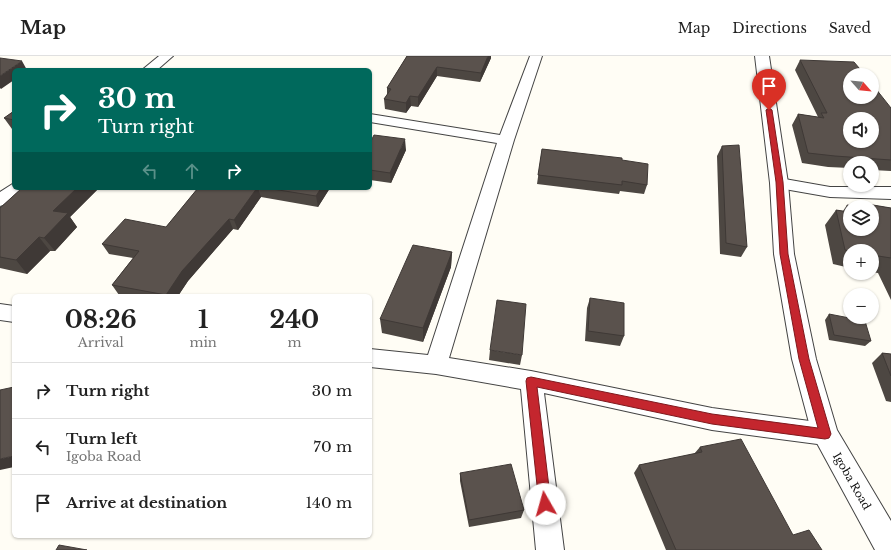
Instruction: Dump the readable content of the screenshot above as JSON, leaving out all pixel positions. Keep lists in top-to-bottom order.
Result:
{
  "streets": {
    "street": ["Igoba Road"]
  },
  "north": "bottom right",
  "page": {
    "header": "Map",
    "nav": ["Map", "Directions", "Saved"],
    "map_buttons": ["+", "−"],
    "turn": ["30 m", "Turn right"],
    "eta": [
      "08:26",
      "Arrival",
      "1",
      "min",
      "240",
      "m"
    ],
    "list": [
      {
        "name": "Turn right",
        "value": "30 m"
      },
      {
        "name": "Turn left",
        "note": "Igoba Road",
        "value": "70 m"
      },
      {
        "name": "Arrive at destination",
        "value": "140 m"
      }
    ]
  }
}
